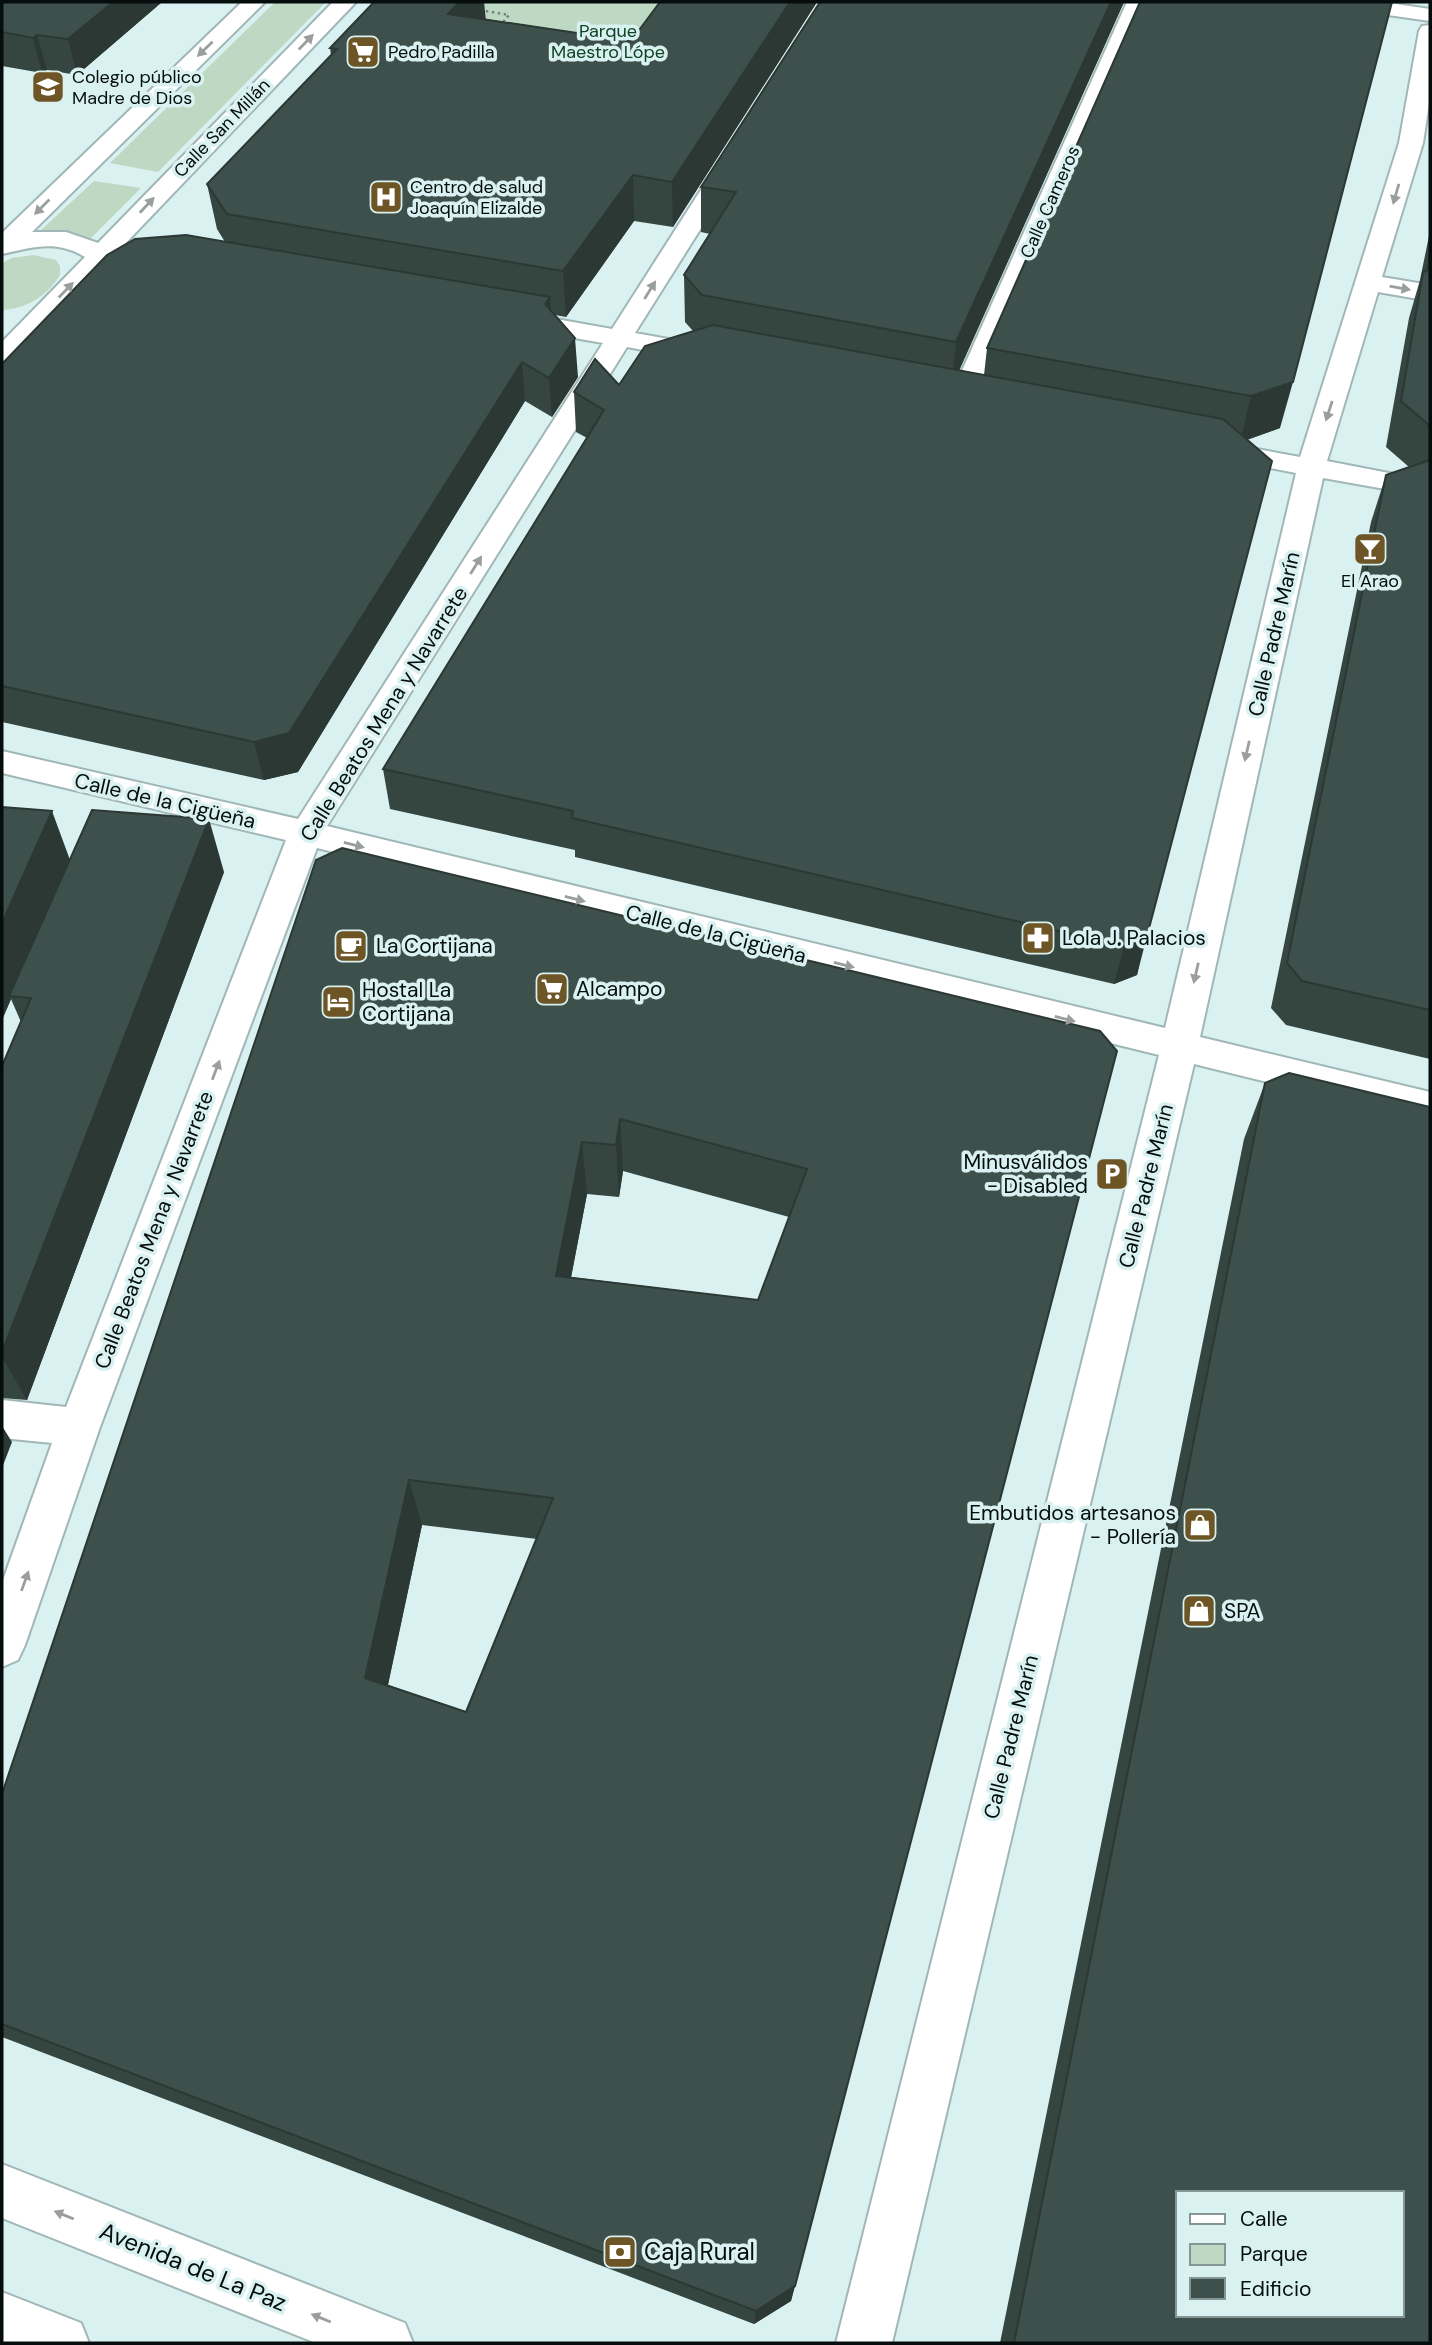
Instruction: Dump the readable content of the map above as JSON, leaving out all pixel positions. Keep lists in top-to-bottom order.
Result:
{
  "streets": {
    "street": [
      "Calle San Millán",
      "Calle Cameros",
      "Calle Padre Marín",
      "Calle Beatos Mena y Navarrete",
      "Calle de la Cigüeña",
      "Avenida de La Paz"
    ]
  },
  "crossings": [
    ["Calle Padre Marín", "Calle de la Cigüeña"],
    ["Calle Beatos Mena y Navarrete", "Calle de la Cigüeña"]
  ],
  "one_way": [
    "Calle Padre Marín",
    "Calle Beatos Mena y Navarrete",
    "Calle de la Cigüeña",
    "Avenida de La Paz"
  ],
  "parks": ["Parque Maestro Lópe"],
  "places": {
    "supermarket": ["Pedro Padilla", "Alcampo"],
    "school or university": ["Colegio público Madre de Dios"],
    "hospital": ["Centro de salud Joaquín Elizalde"],
    "bar": ["El Arao"],
    "pharmacy": ["Lola J. Palacios"],
    "cafe": ["La Cortijana"],
    "hotel": ["Hostal La Cortijana"],
    "parking": ["Minusválidos - Disabled"],
    "shop": ["Embutidos artesanos - Pollería", "SPA"],
    "bank": ["Caja Rural"]
  },
  "legend": ["Calle", "Parque", "Edificio"]
}
